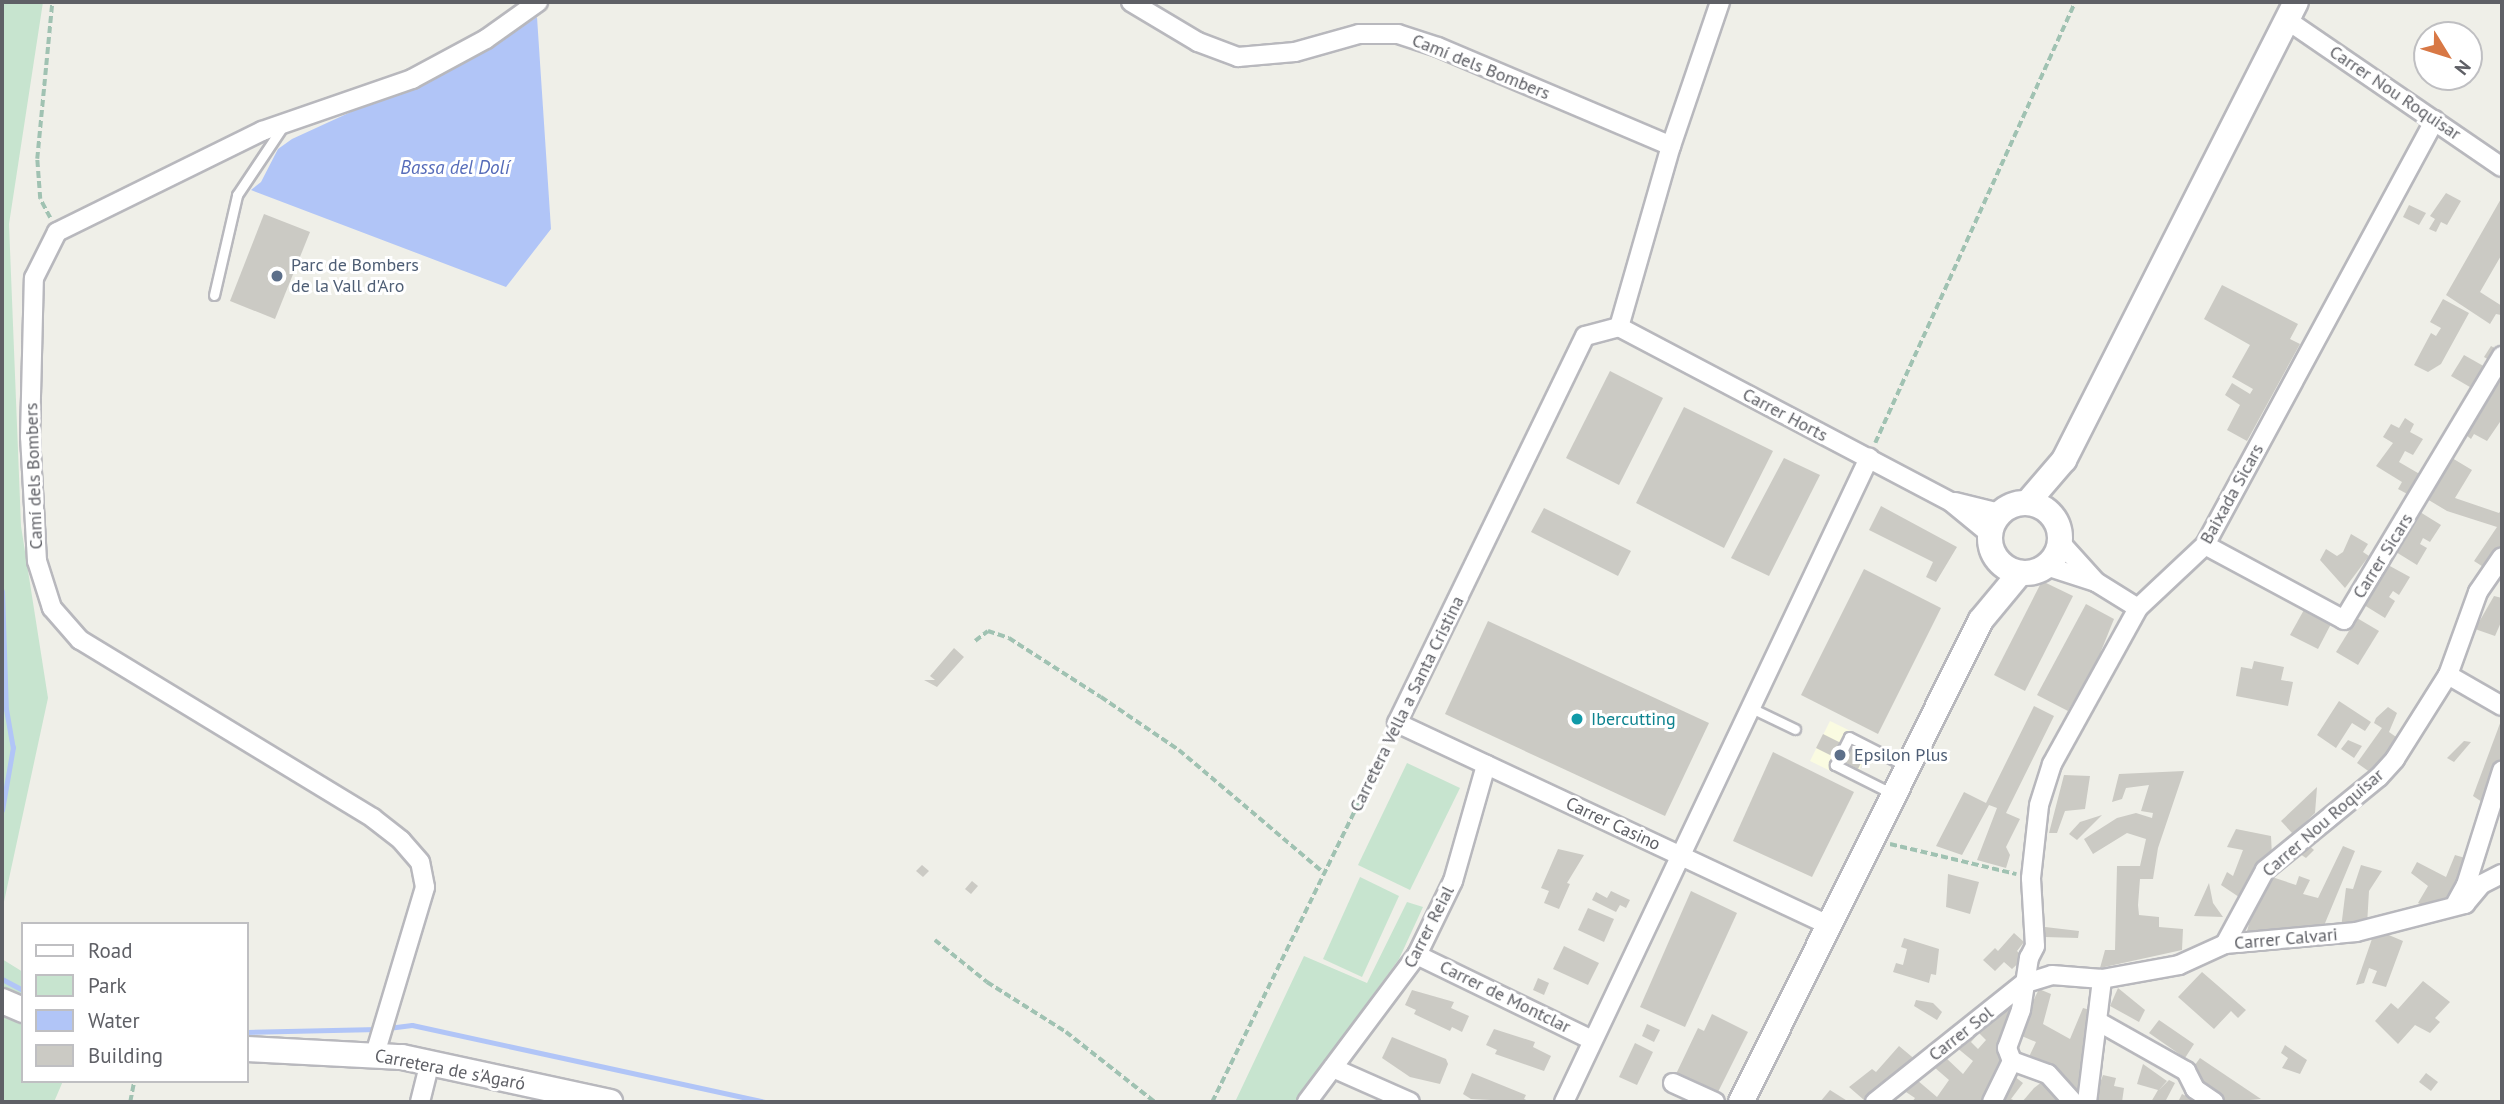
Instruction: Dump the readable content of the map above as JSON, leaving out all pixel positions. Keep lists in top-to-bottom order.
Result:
{
  "streets": {
    "street": [
      "Camí dels Bombers",
      "Carrer Nou Roquisar",
      "Carrer Horts",
      "Baixada Sicars",
      "Carrer Sicars",
      "Carretera Vella a Santa Cristina",
      "Carrer Casino",
      "Carrer Reial",
      "Carrer Calvari",
      "Carrer de Montclar",
      "Carrer Sol",
      "Carretera de s'Agaró"
    ]
  },
  "crossings": [
    ["Camí dels Bombers", "Carretera de s'Agaró"],
    ["Carrer Nou Roquisar", "Baixada Sicars"],
    ["Carrer Nou Roquisar", "Carrer Calvari"],
    ["Carrer Horts", "Carretera Vella a Santa Cristina"],
    ["Baixada Sicars", "Carrer Sicars"],
    ["Baixada Sicars", "Carrer Sol"],
    ["Carretera Vella a Santa Cristina", "Carrer Casino"],
    ["Carrer Casino", "Carrer Reial"],
    ["Carrer Reial", "Carrer de Montclar"],
    ["Carrer Calvari", "Carrer Sol"]
  ],
  "water": ["Bassa del Dolí"],
  "places": ["Parc de Bombers de la Vall d'Aro", "Ibercutting", "Epsilon Plus"],
  "legend": [
    "Road",
    "Park",
    "Water",
    "Building"
  ],
  "north": "bottom right"
}
